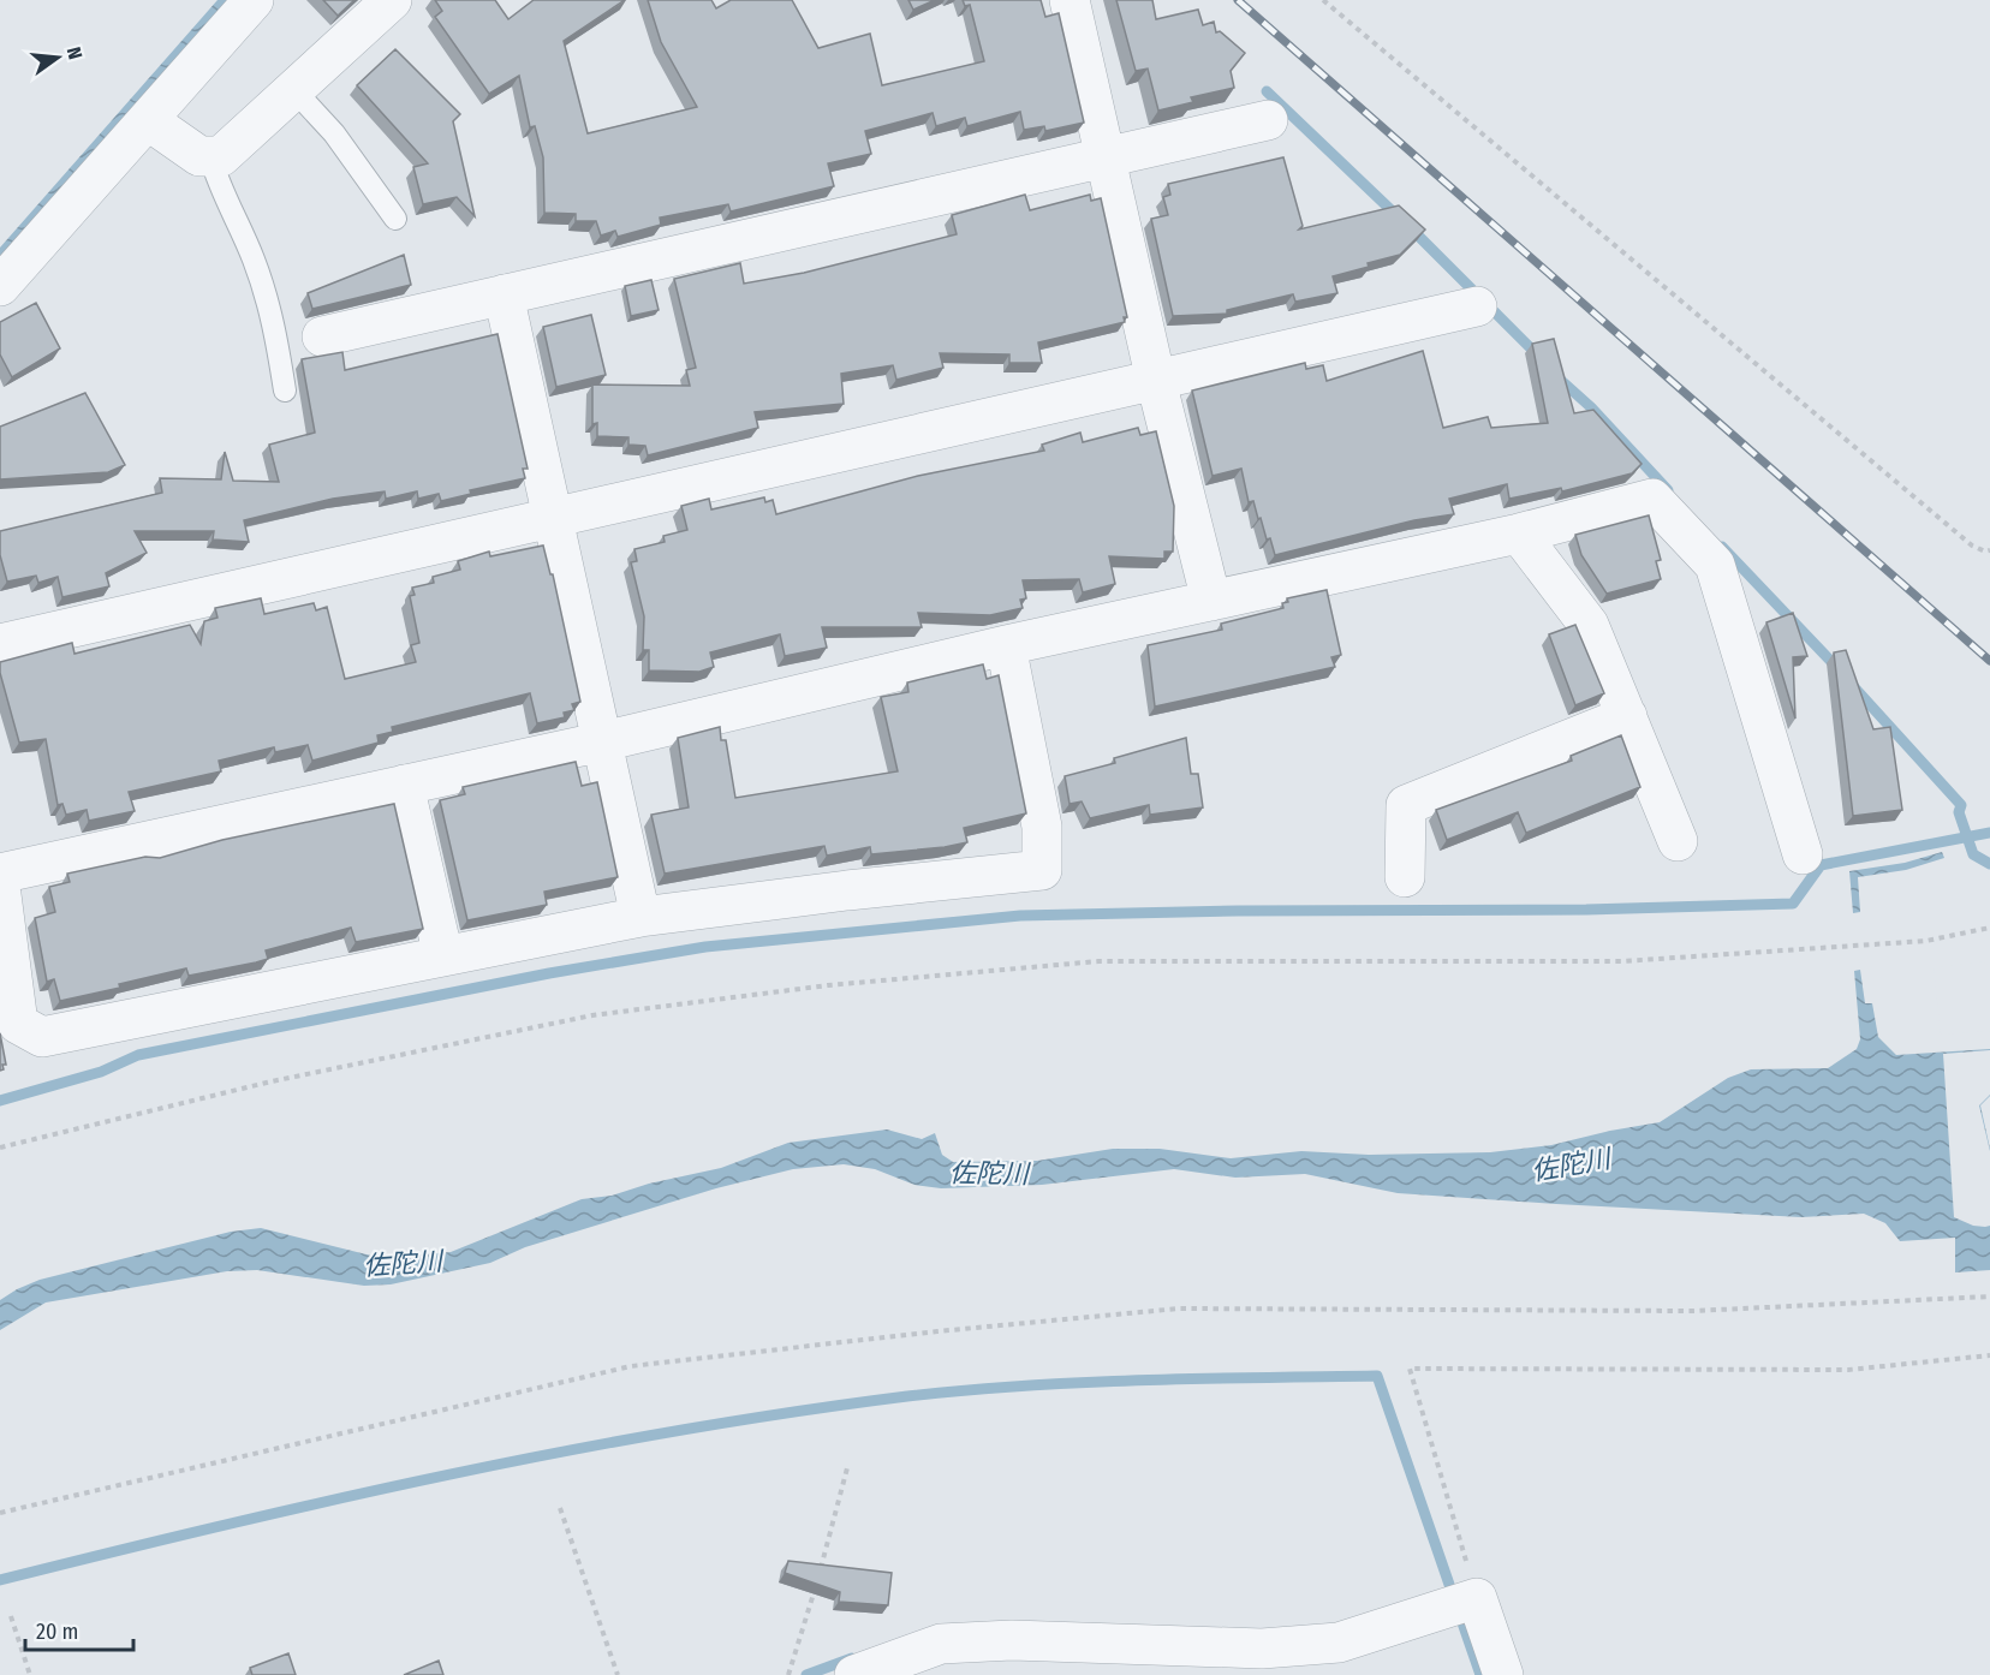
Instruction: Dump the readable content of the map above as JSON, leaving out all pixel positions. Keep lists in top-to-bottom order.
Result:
{
  "water": ["佐陀川"],
  "scale_bar": "20 m",
  "north": "right"
}
